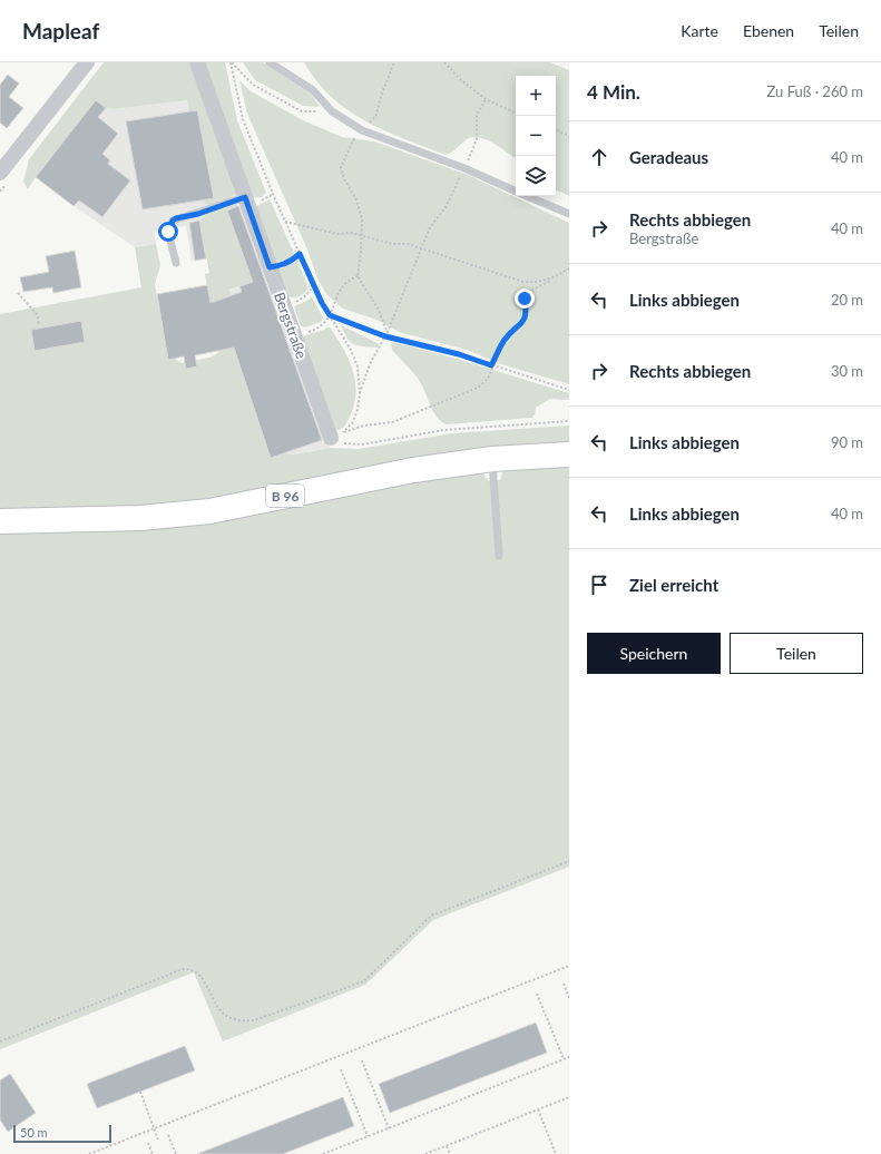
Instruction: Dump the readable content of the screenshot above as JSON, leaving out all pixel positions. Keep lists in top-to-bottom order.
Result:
{
  "streets": {
    "main road": ["B 96"],
    "street": ["Bergstraße"]
  },
  "scale_bar": "50 m",
  "page": {
    "header": "Mapleaf",
    "nav": ["Karte", "Ebenen", "Teilen"],
    "heading": ["4 Min.", "Zu Fuß · 260 m"],
    "map_buttons": ["+", "−"],
    "list": [
      ["Geradeaus", "40 m"],
      ["Rechts abbiegen", "Bergstraße", "40 m"],
      ["Links abbiegen", "20 m"],
      ["Rechts abbiegen", "30 m"],
      ["Links abbiegen", "90 m"],
      ["Links abbiegen", "40 m"],
      "Ziel erreicht"
    ],
    "buttons": ["Speichern", "Teilen"],
    "scale": "50 m"
  }
}
